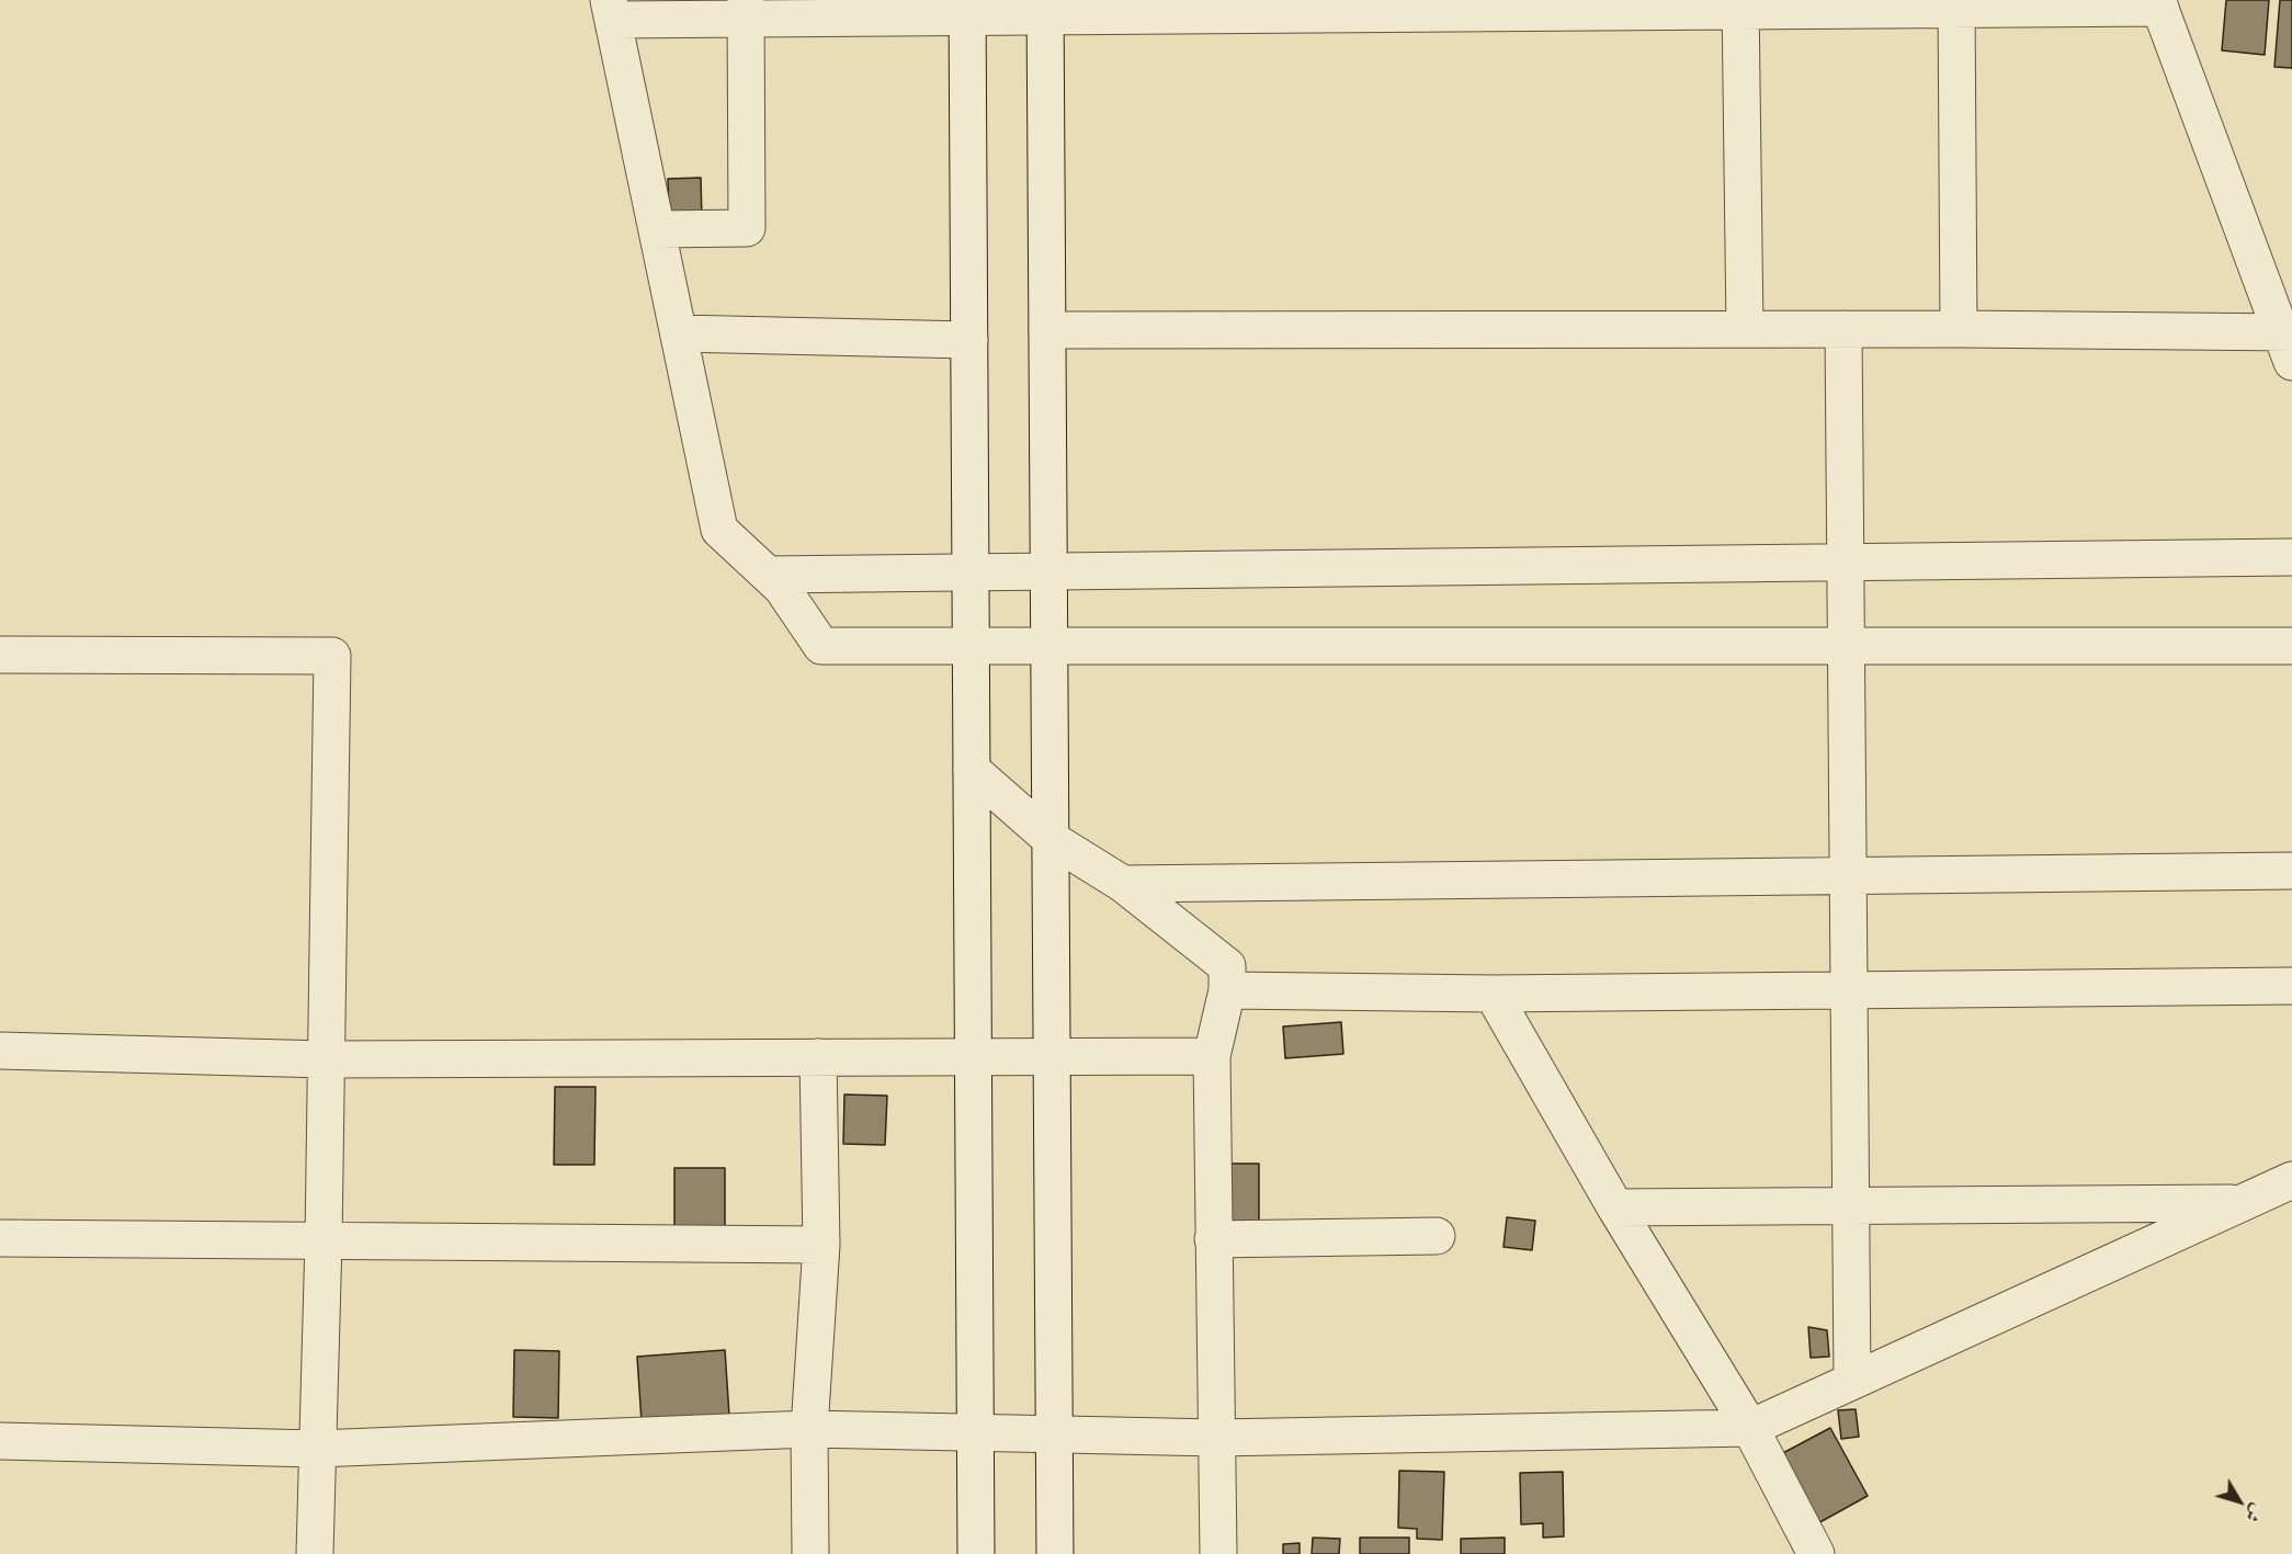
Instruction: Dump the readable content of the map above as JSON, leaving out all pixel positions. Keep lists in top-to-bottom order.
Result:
{
  "north": "bottom right"
}
